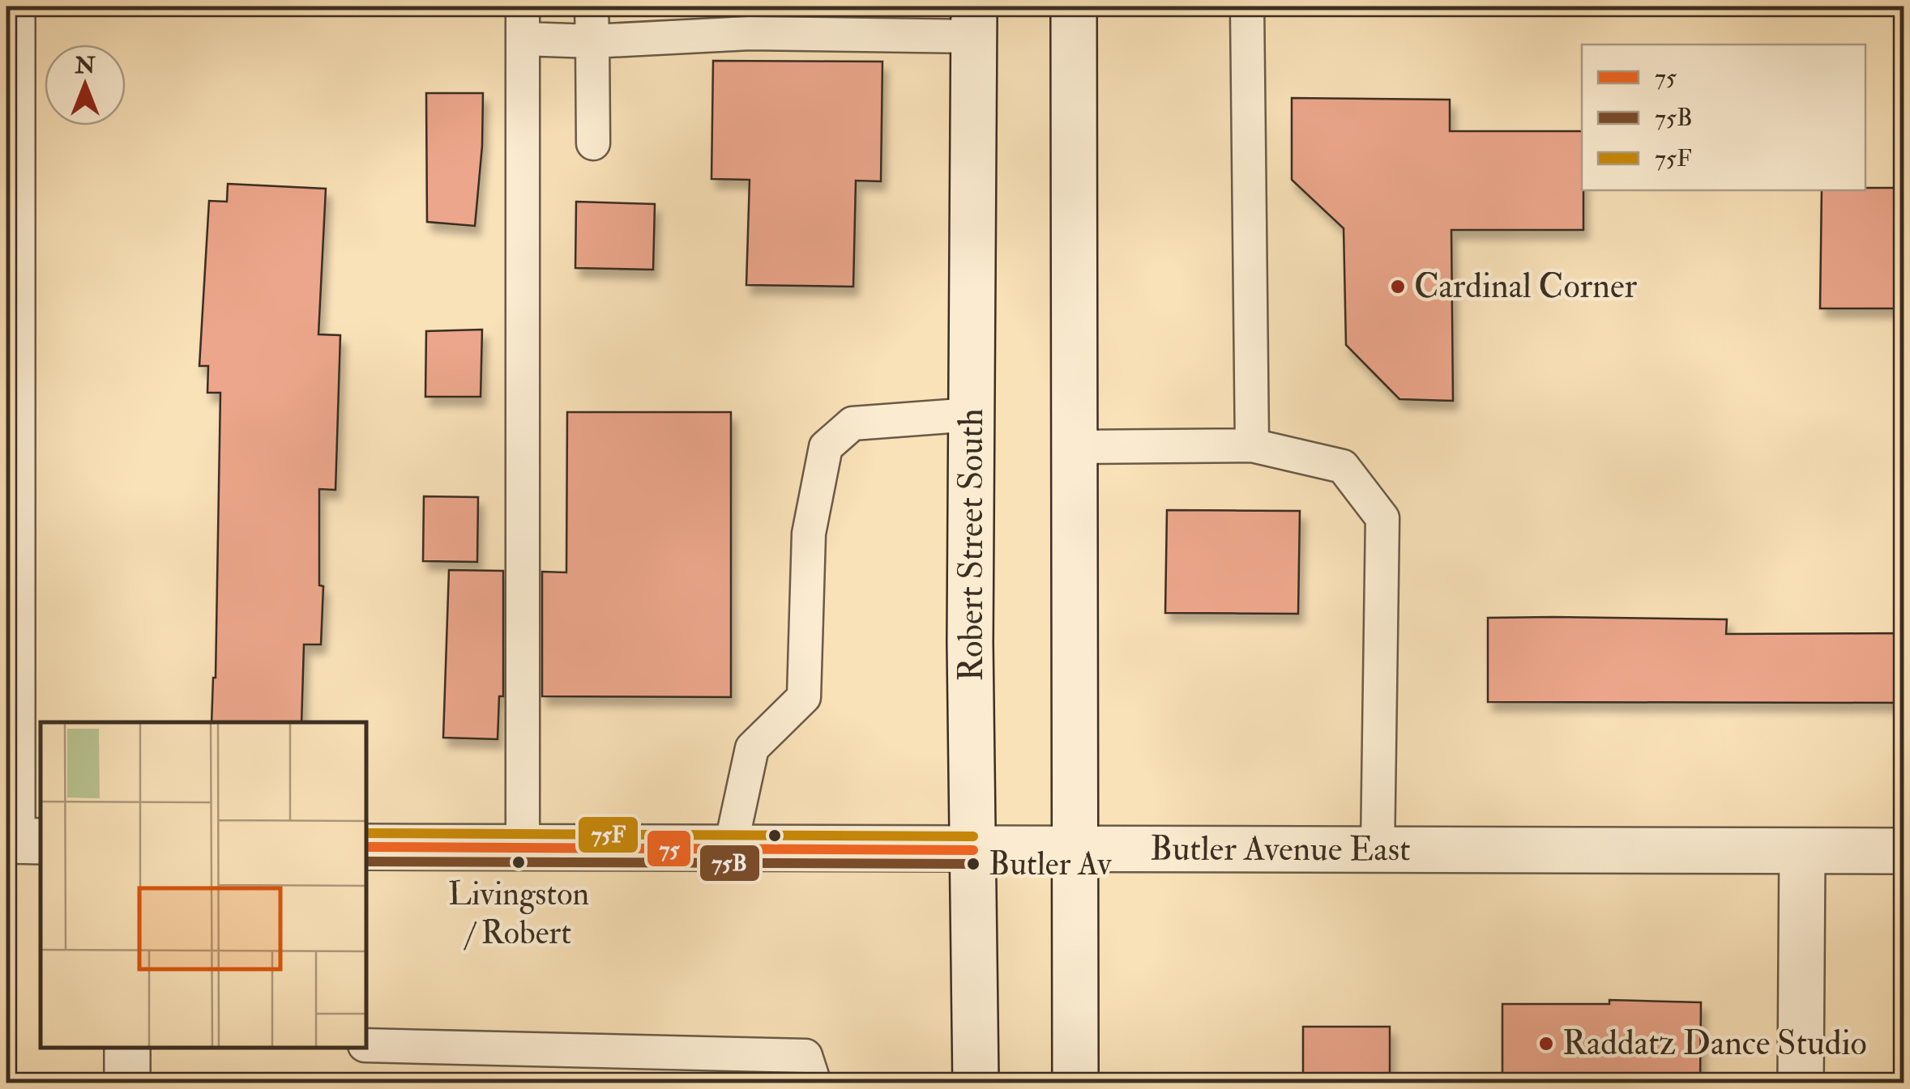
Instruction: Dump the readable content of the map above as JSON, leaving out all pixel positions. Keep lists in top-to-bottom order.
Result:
{
  "streets": {
    "street": ["Robert Street South", "Butler Avenue East"]
  },
  "crossings": [
    ["Robert Street South", "Butler Avenue East"]
  ],
  "places": [
    "Cardinal Corner",
    "Livingston / Robert",
    "Butler Av",
    "Raddatz Dance Studio"
  ],
  "lines": ["transit line 75F", "transit line 75", "transit line 75B"],
  "legend": ["75", "75B", "75F"],
  "north": "top"
}
